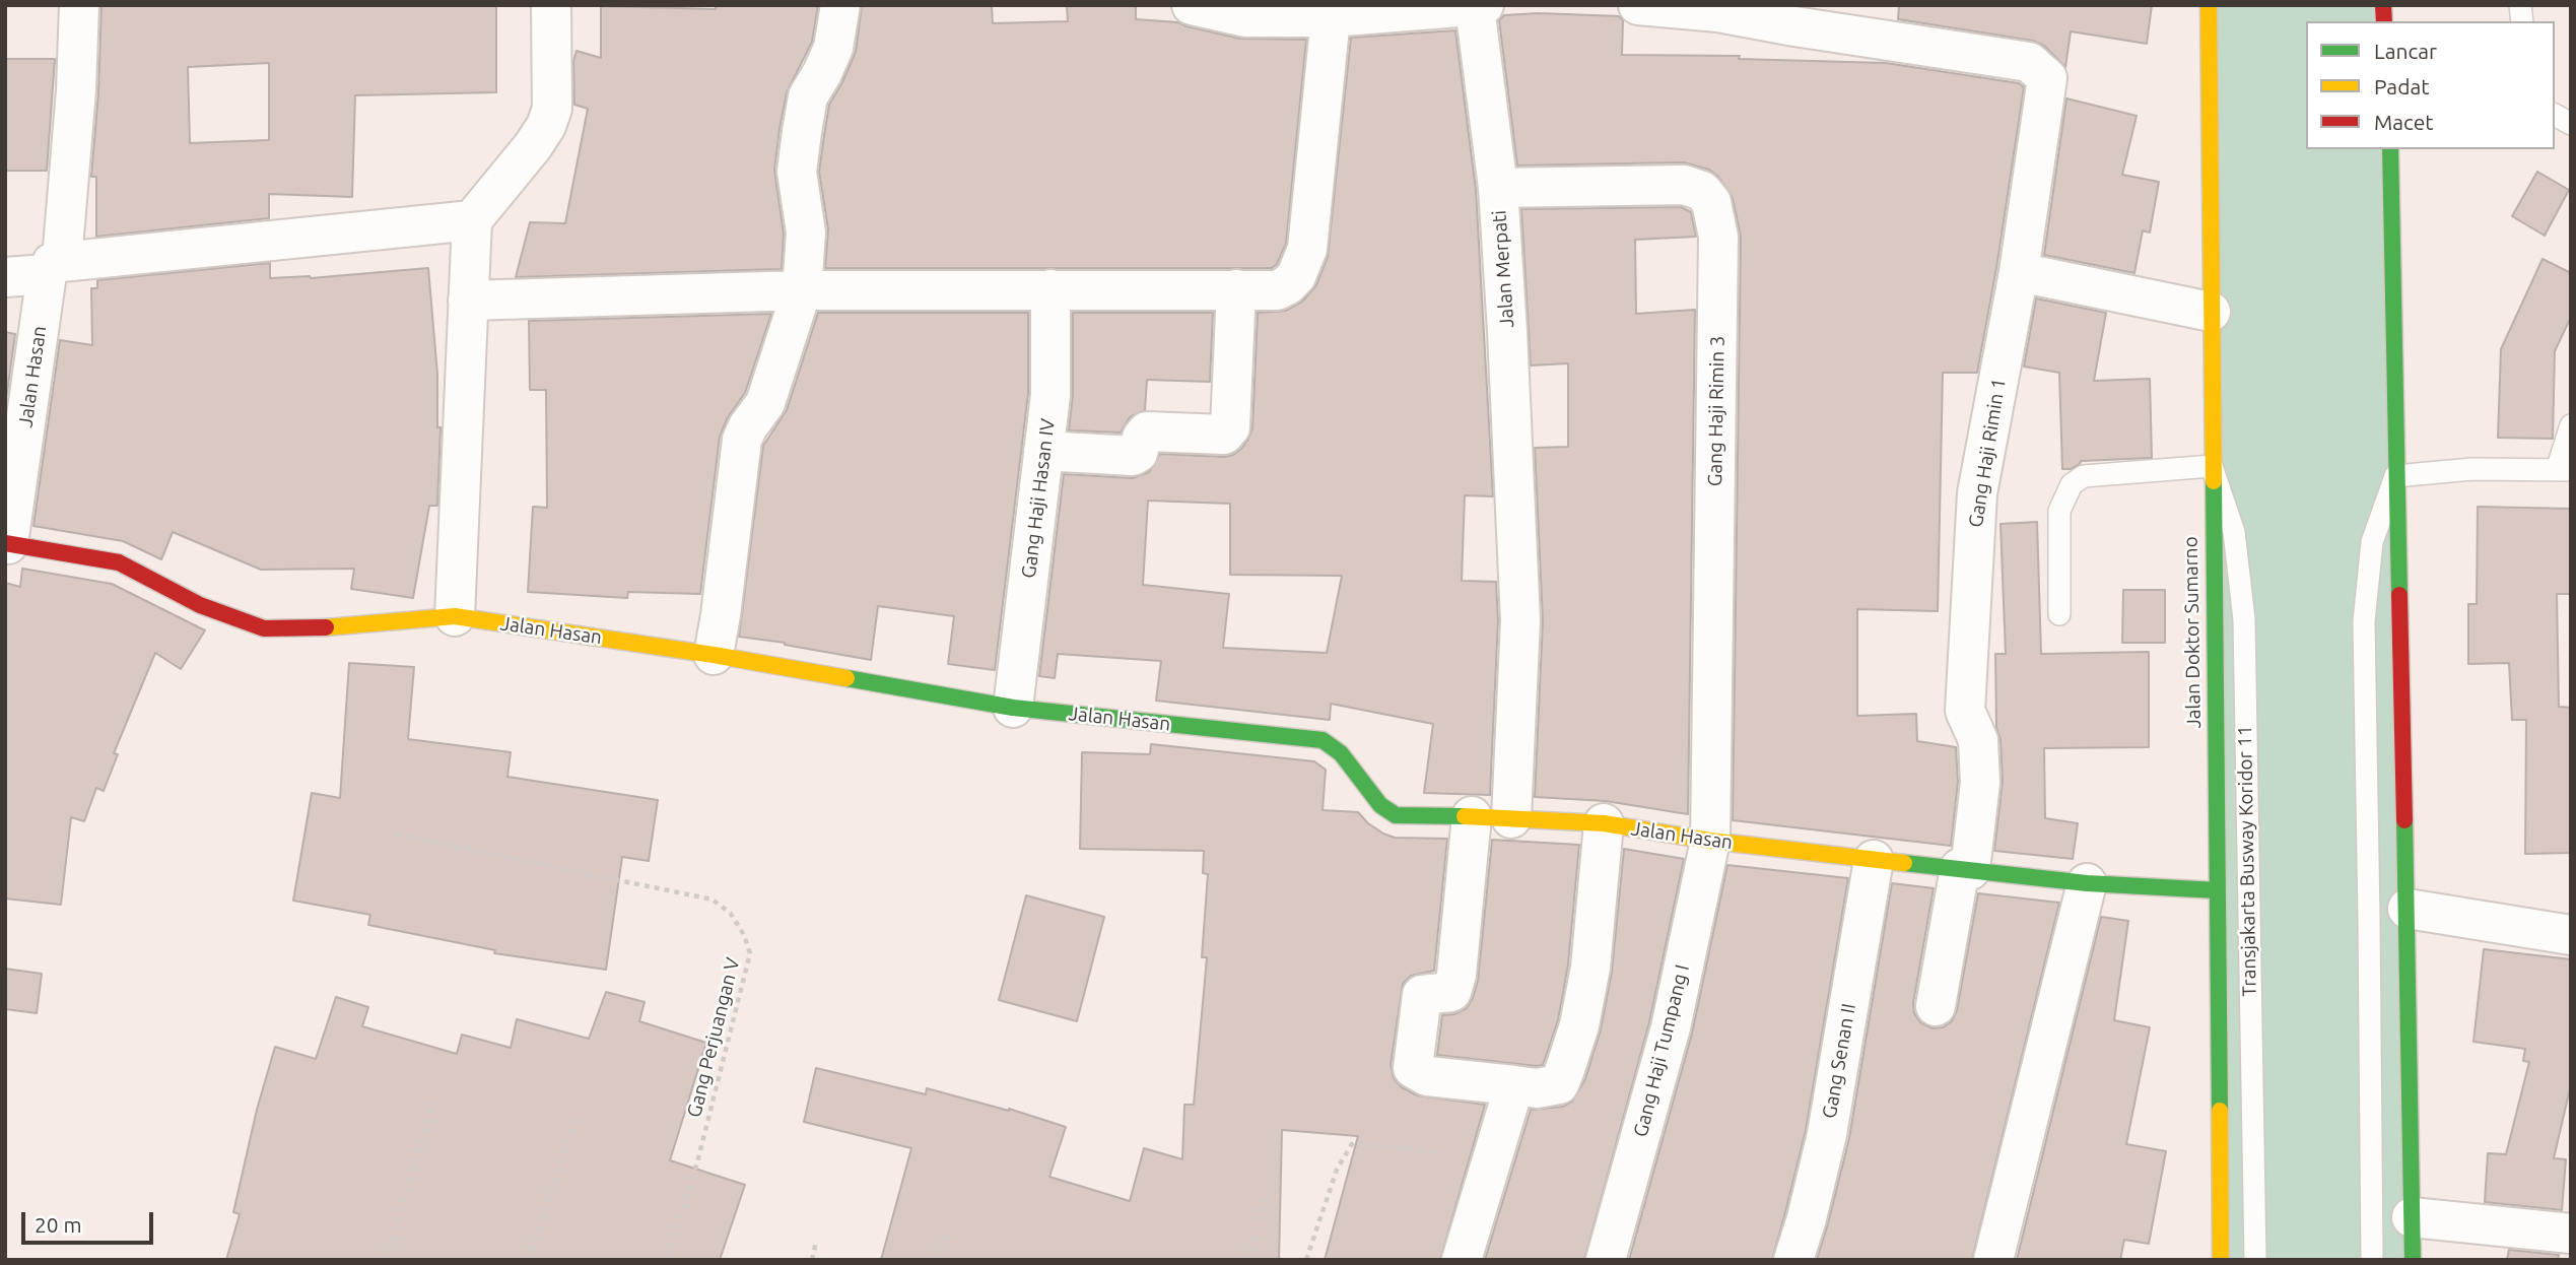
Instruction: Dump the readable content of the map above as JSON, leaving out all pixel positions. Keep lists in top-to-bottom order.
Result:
{
  "streets": {
    "main road": ["Jalan Hasan", "Jalan Doktor Sumarno"],
    "street": [
      "Jalan Merpati",
      "Gang Haji Rimin 3",
      "Gang Haji Rimin 1",
      "Gang Haji Hasan IV",
      "Gang Haji Tumpang I",
      "Gang Senan II"
    ],
    "lane": ["Transjakarta Busway Koridor 11"],
    "path": ["Gang Perjuangan V"]
  },
  "crossings": [
    ["Jalan Merpati", "Jalan Hasan"],
    ["Jalan Merpati", "Gang Haji Rimin 3"],
    ["Jalan Hasan", "Gang Haji Rimin 3"],
    ["Jalan Hasan", "Gang Haji Rimin 1"],
    ["Jalan Hasan", "Gang Haji Hasan IV"],
    ["Jalan Hasan", "Jalan Doktor Sumarno"],
    ["Jalan Hasan", "Gang Haji Tumpang I"],
    ["Jalan Hasan", "Gang Senan II"],
    ["Gang Haji Rimin 3", "Gang Haji Tumpang I"],
    ["Jalan Doktor Sumarno", "Transjakarta Busway Koridor 11"]
  ],
  "legend": ["Lancar", "Padat", "Macet"],
  "scale_bar": "20 m"
}
